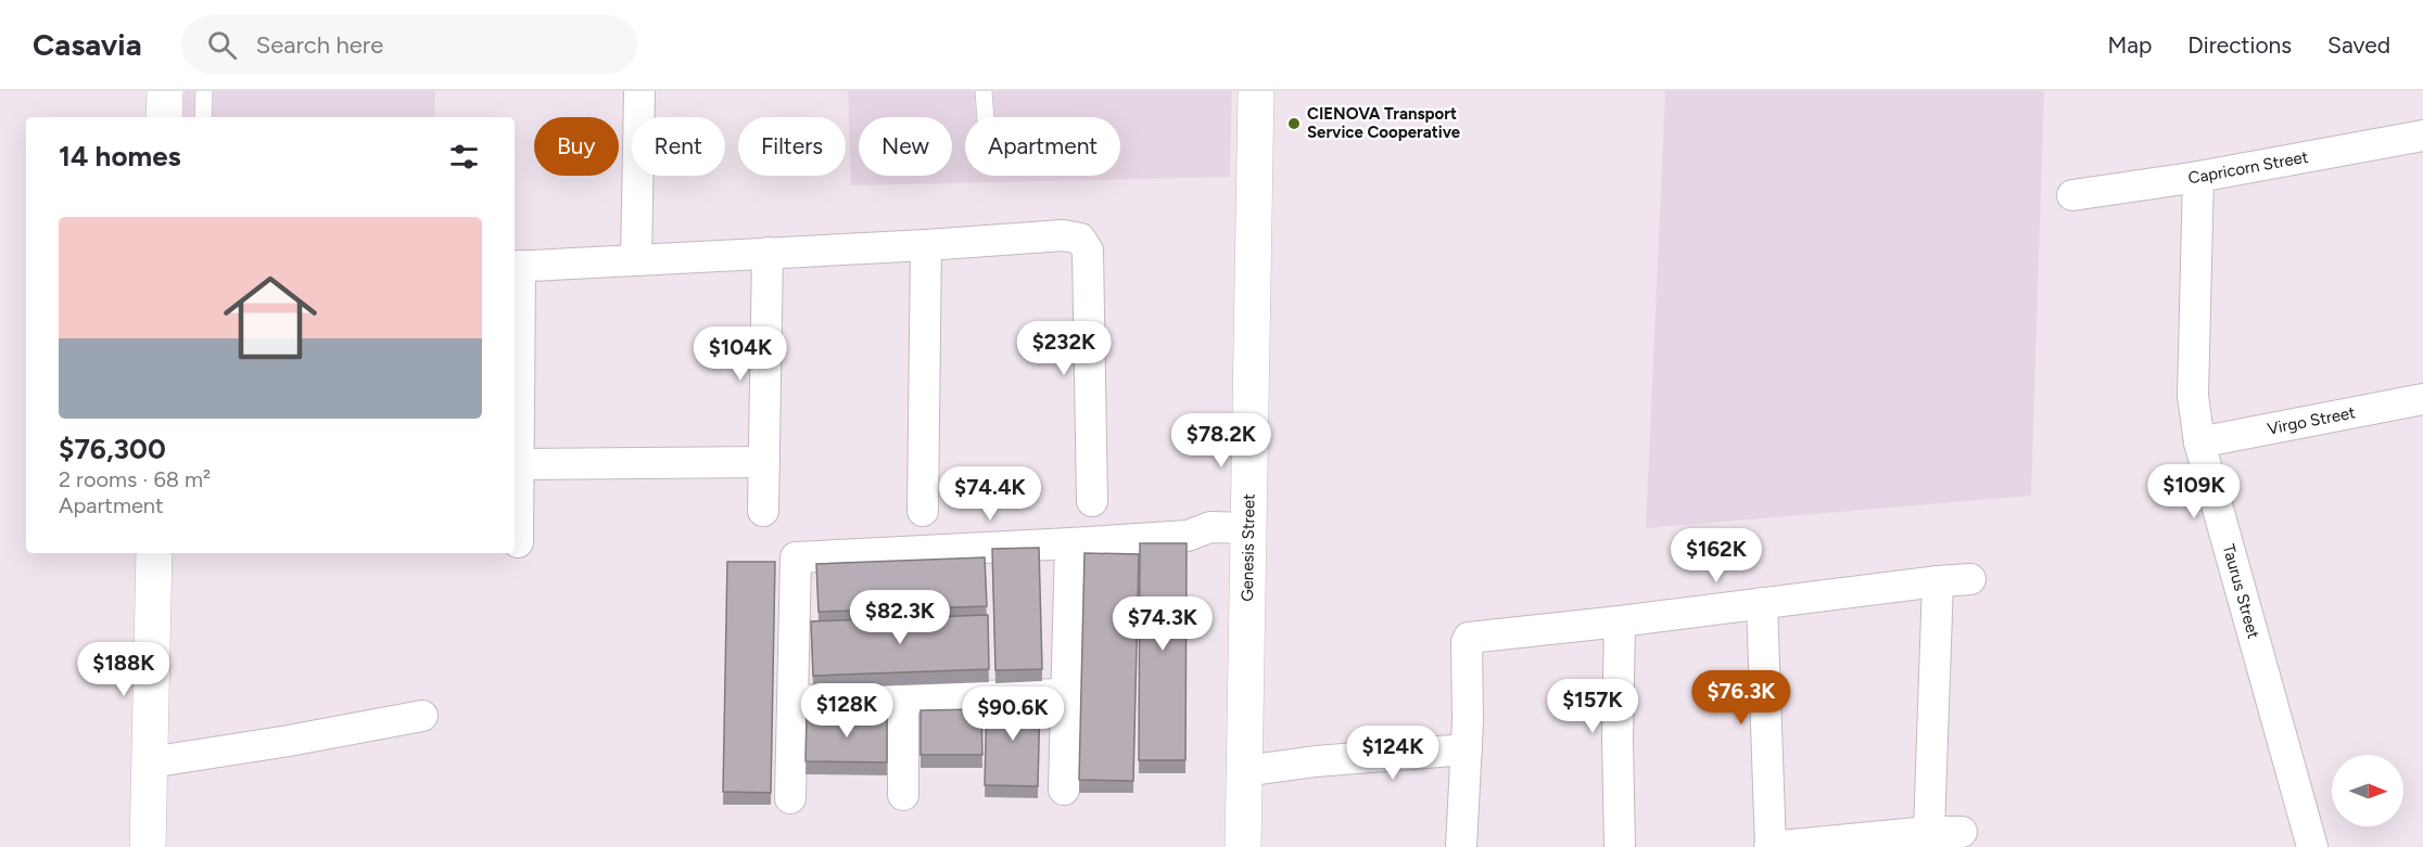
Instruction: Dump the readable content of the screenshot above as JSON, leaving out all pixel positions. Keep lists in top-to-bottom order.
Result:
{
  "streets": {
    "street": [
      "Capricorn Street",
      "Virgo Street",
      "Genesis Street",
      "Taurus Street"
    ]
  },
  "crossings": [
    ["Capricorn Street", "Taurus Street"],
    ["Virgo Street", "Taurus Street"]
  ],
  "places": ["CIENOVA Transport Service Cooperative"],
  "north": "right",
  "page": {
    "header": "Casavia",
    "search": "Search here",
    "nav": ["Map", "Directions", "Saved"],
    "chip": [
      "Buy",
      "Rent",
      "Filters",
      "New",
      "Apartment"
    ],
    "heading": "14 homes",
    "list": [
      {
        "name": "$76,300",
        "note": "2 rooms · 68 m² · Apartment"
      }
    ],
    "price": [
      "$232K",
      "$104K",
      "$78.2K",
      "$109K",
      "$74.4K",
      "$162K",
      "$82.3K",
      "$74.3K",
      "$188K",
      "$76.3K",
      "$157K",
      "$128K",
      "$90.6K",
      "$124K"
    ]
  }
}
